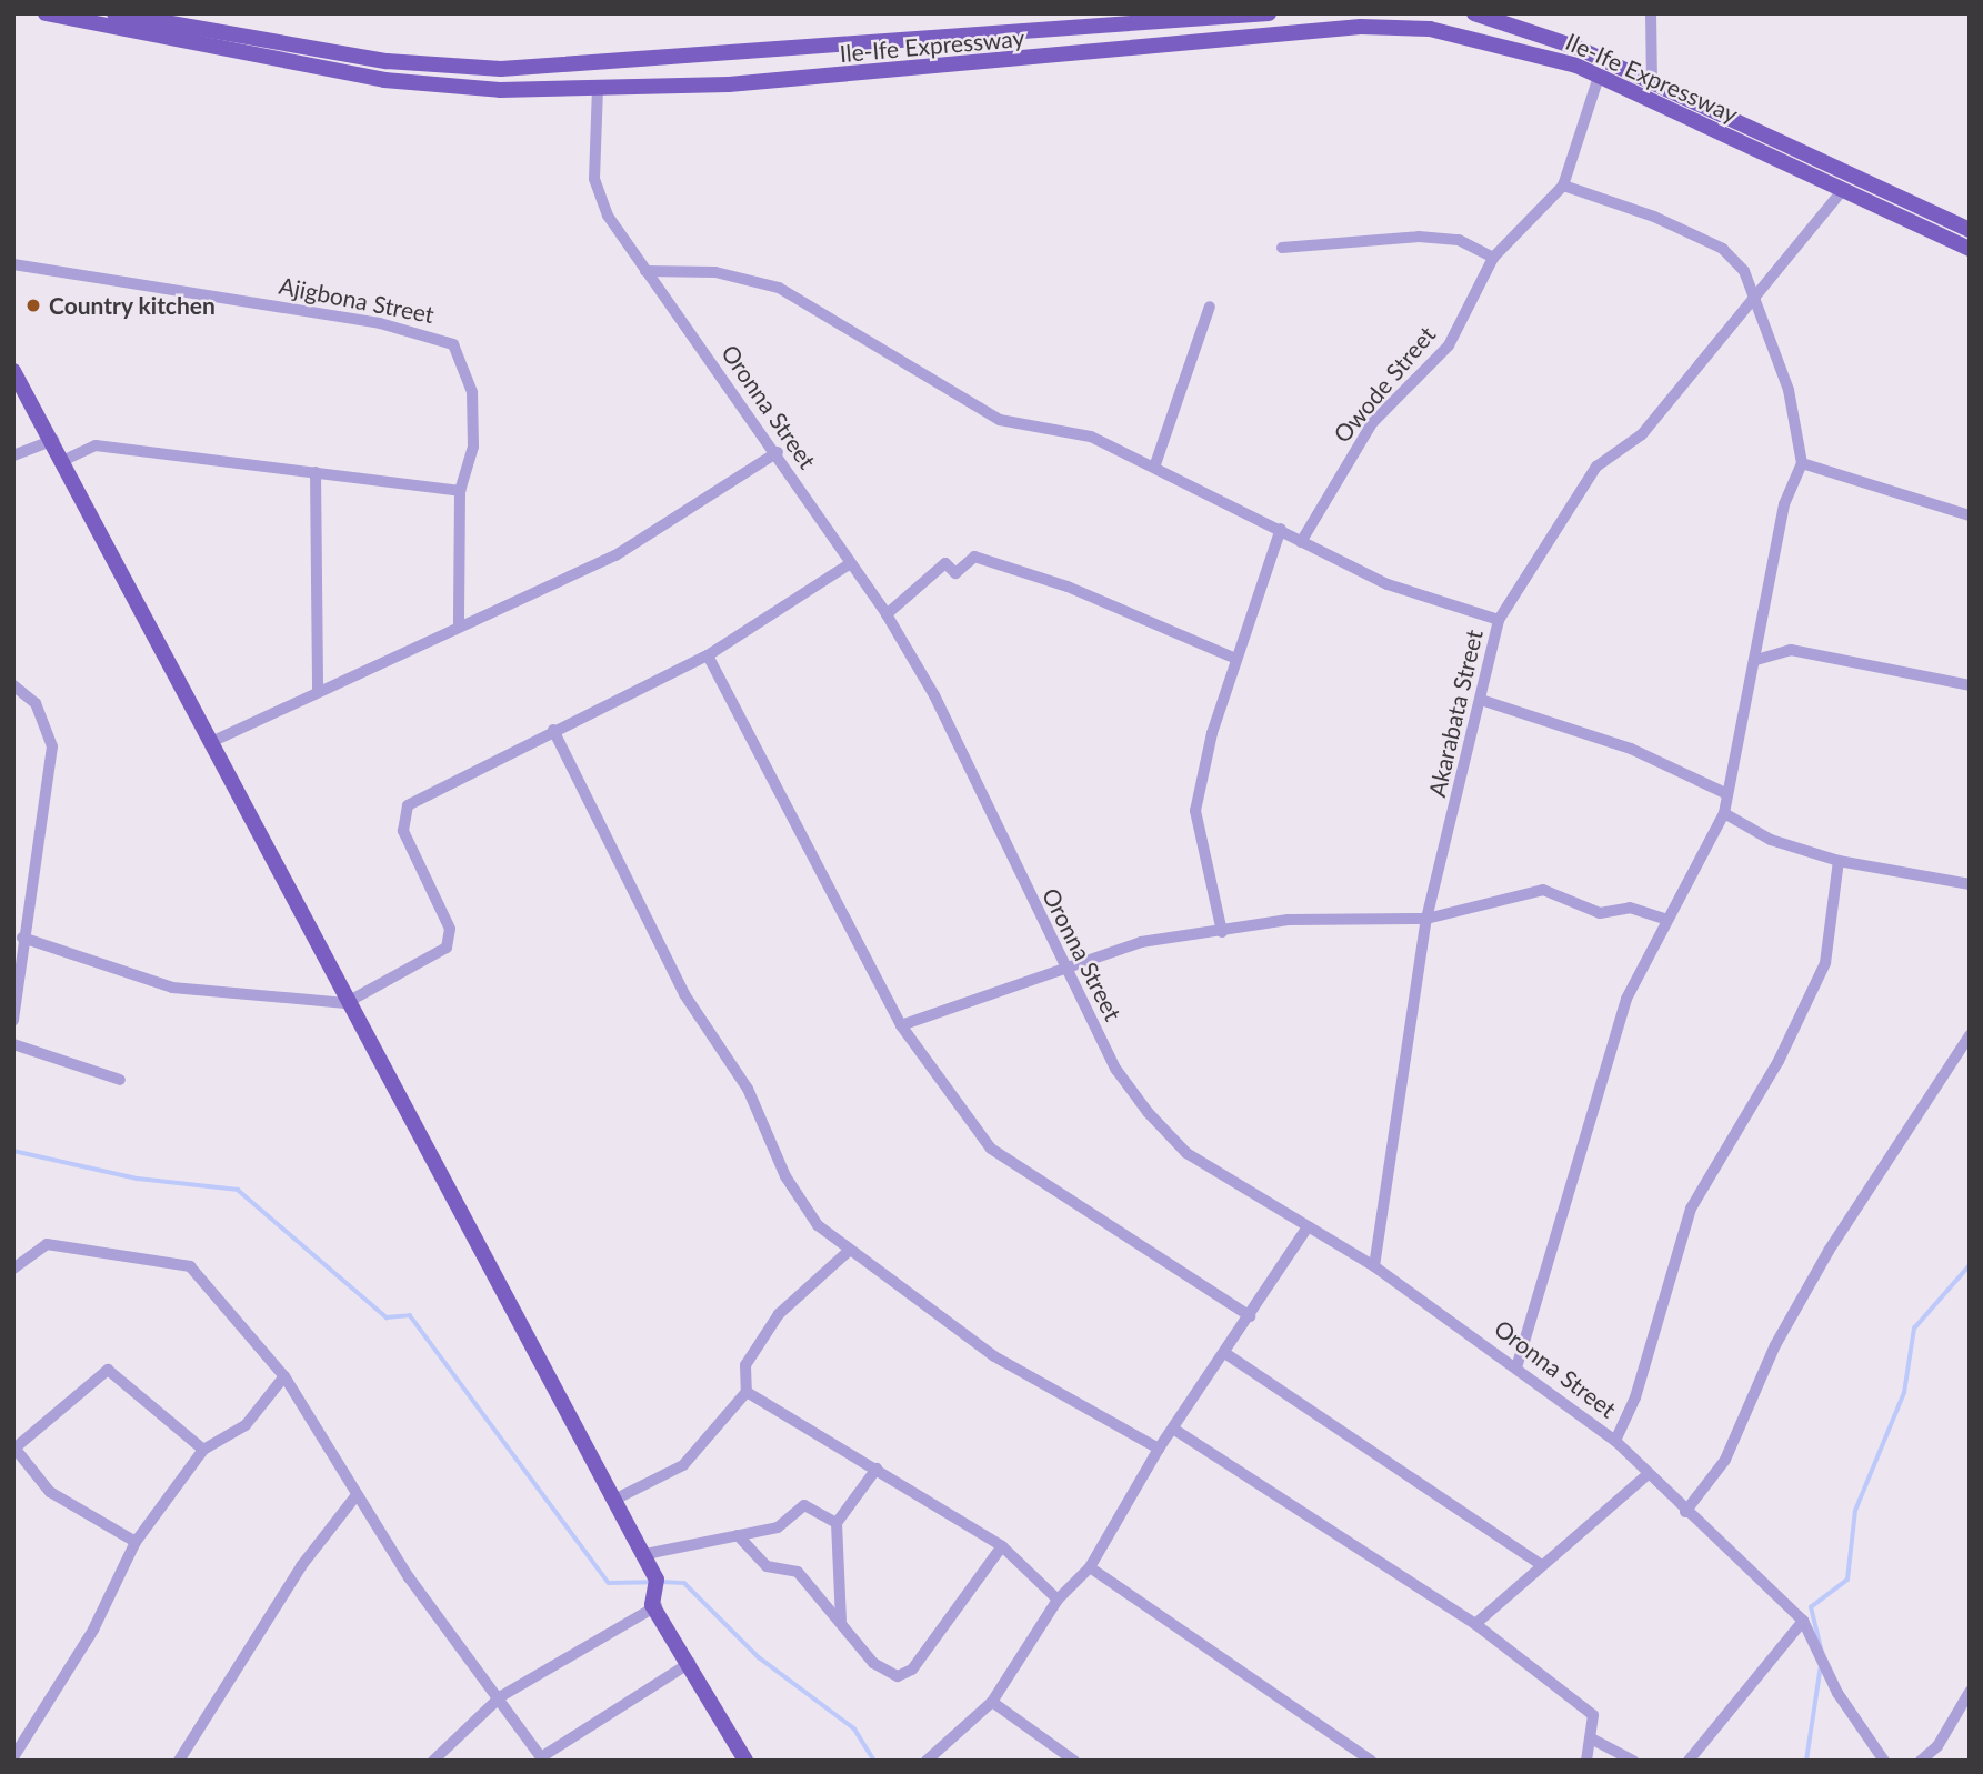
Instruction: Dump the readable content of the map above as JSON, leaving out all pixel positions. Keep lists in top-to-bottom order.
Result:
{
  "streets": {
    "main road": ["Ile-Ife Expressway"],
    "street": [
      "Ajigbona Street",
      "Owode Street",
      "Oronna Street",
      "Akarabata Street"
    ]
  },
  "crossings": [
    ["Ile-Ife Expressway", "Owode Street"],
    ["Ile-Ife Expressway", "Oronna Street"],
    ["Ile-Ife Expressway", "Akarabata Street"],
    ["Oronna Street", "Akarabata Street"]
  ],
  "places": ["Country kitchen"]
}
